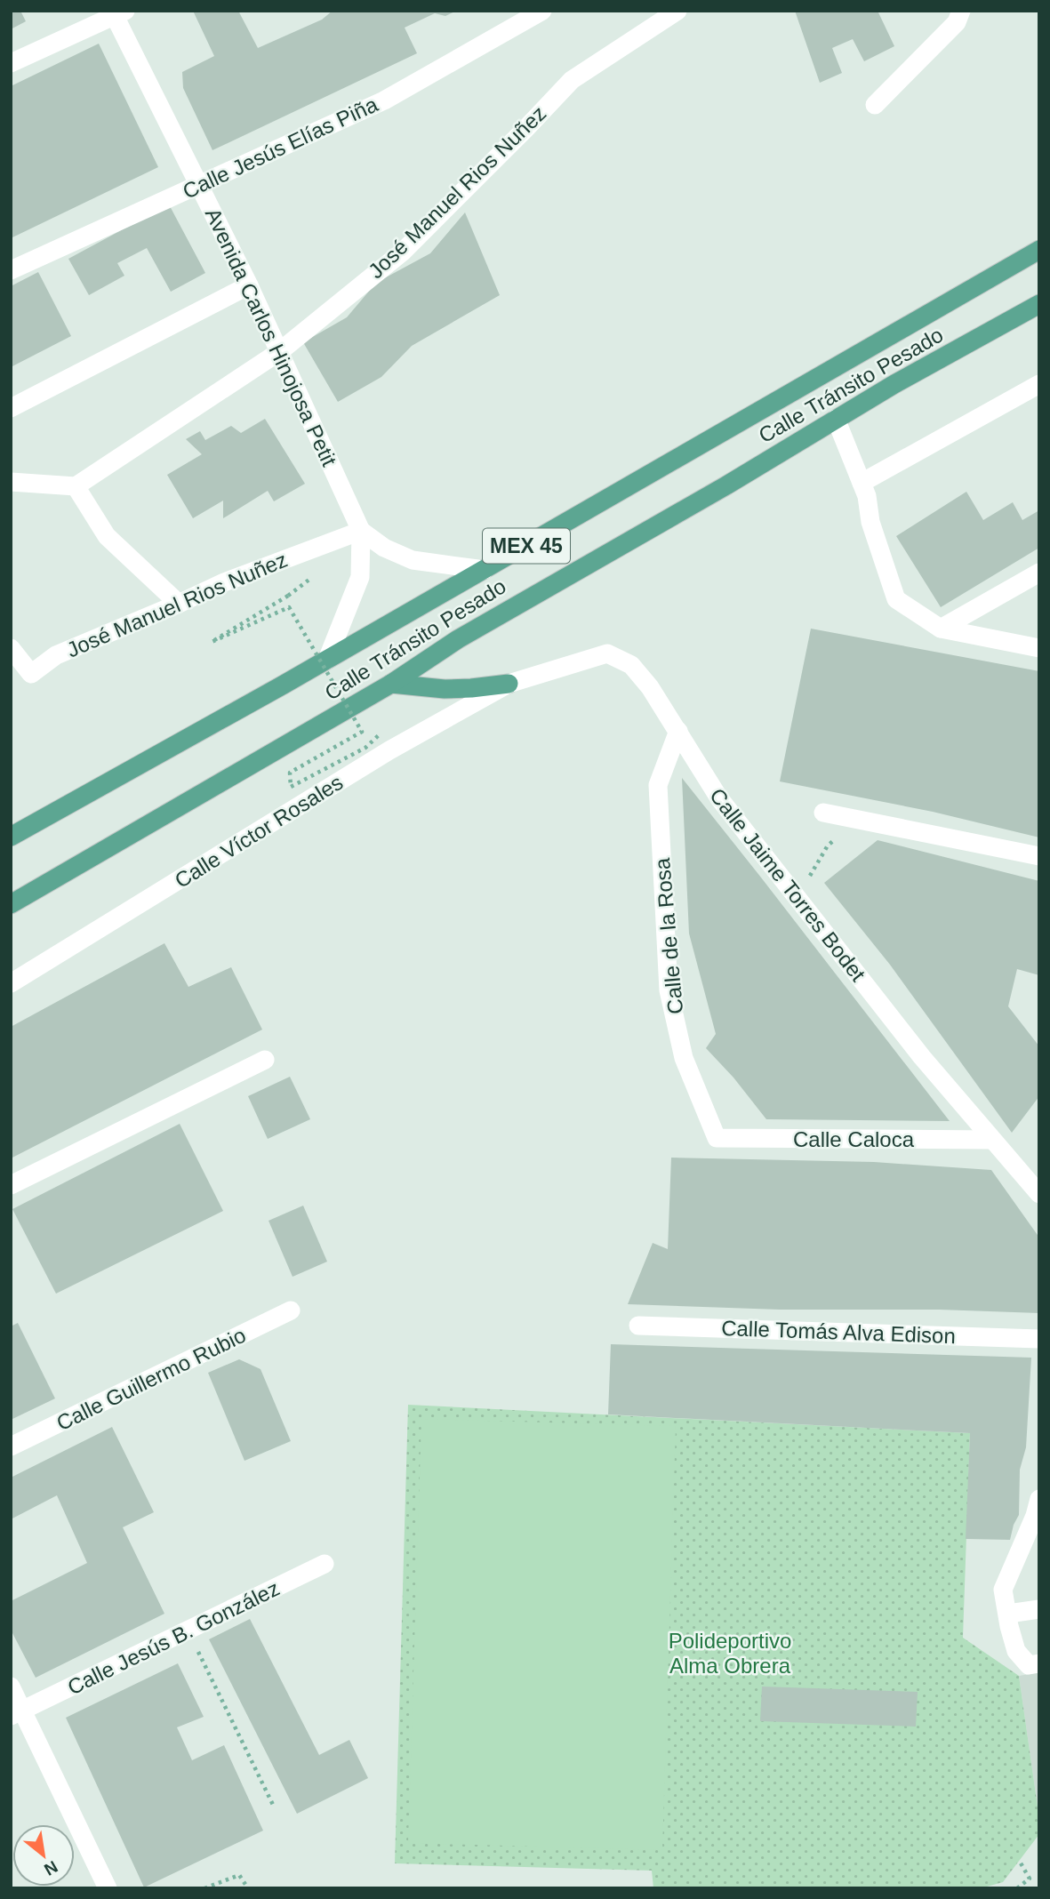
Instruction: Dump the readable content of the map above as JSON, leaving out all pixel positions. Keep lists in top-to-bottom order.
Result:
{
  "streets": {
    "main road": ["Calle Tránsito Pesado", "MEX 45"],
    "street": [
      "Calle Jesús Elías Piña",
      "José Manuel Rios Nuñez",
      "Avenida Carlos Hinojosa Petit",
      "Calle Víctor Rosales",
      "Calle Jaime Torres Bodet",
      "Calle de la Rosa",
      "Calle Caloca",
      "Calle Tomás Alva Edison",
      "Calle Guillermo Rubio",
      "Calle Jesús B. González"
    ]
  },
  "crossings": [
    ["Calle Jesús Elías Piña", "Avenida Carlos Hinojosa Petit"],
    ["José Manuel Rios Nuñez", "Avenida Carlos Hinojosa Petit"],
    ["Calle Víctor Rosales", "Calle Jaime Torres Bodet"],
    ["Calle Jaime Torres Bodet", "Calle de la Rosa"],
    ["Calle Jaime Torres Bodet", "Calle Caloca"],
    ["Calle de la Rosa", "Calle Caloca"]
  ],
  "parks": ["Polideportivo Alma Obrera"],
  "north": "bottom right"
}
